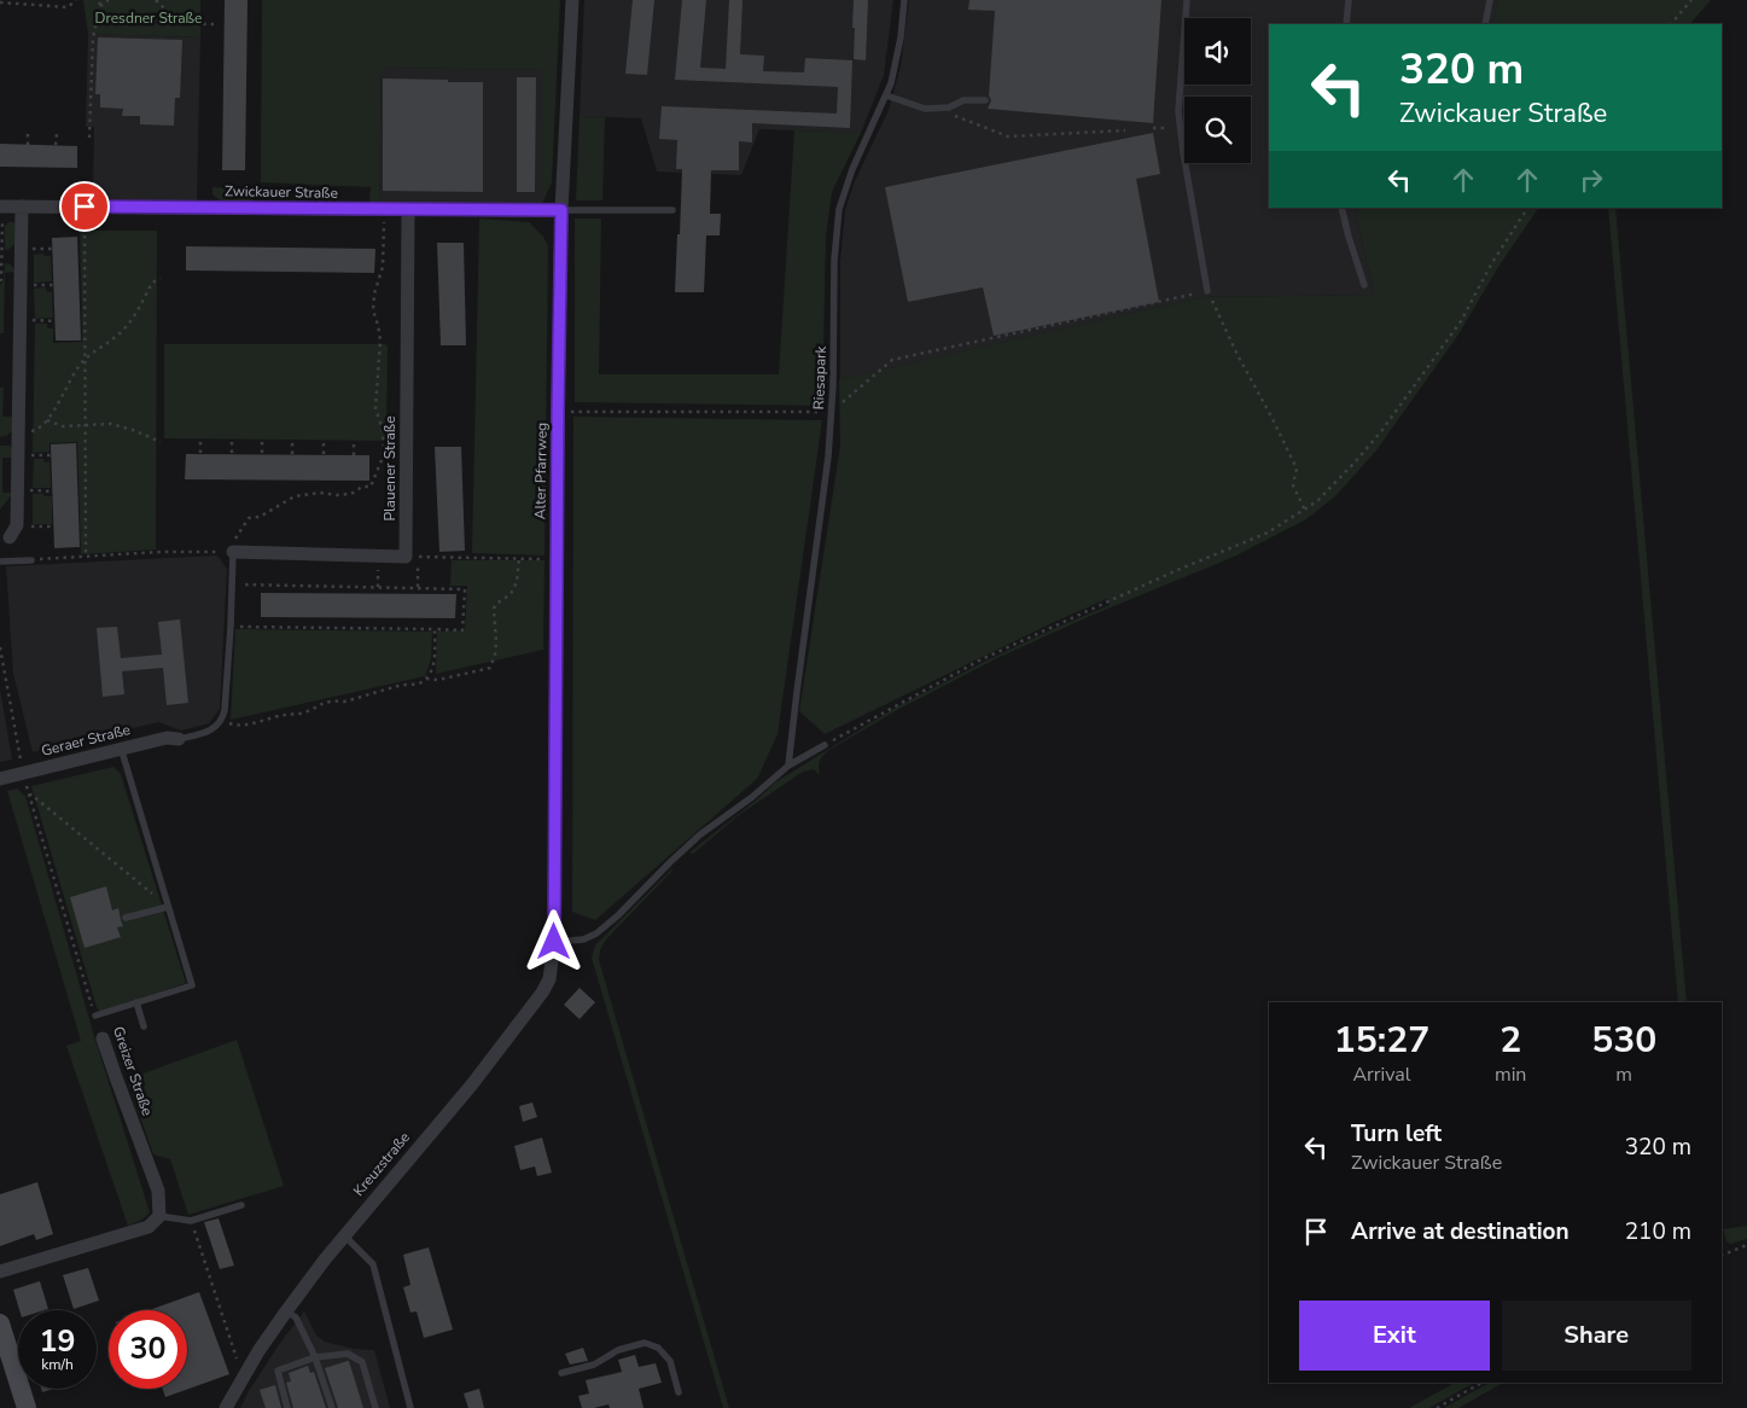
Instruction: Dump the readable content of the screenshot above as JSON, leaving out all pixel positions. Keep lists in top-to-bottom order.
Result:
{
  "streets": {
    "street": [
      "Zwickauer Straße",
      "Plauener Straße",
      "Alter Pfarrweg",
      "Geraer Straße",
      "Greizer Straße",
      "Kreuzstraße"
    ],
    "lane": ["Riesapark"]
  },
  "crossings": [
    ["Zwickauer Straße", "Plauener Straße"],
    ["Zwickauer Straße", "Alter Pfarrweg"],
    ["Alter Pfarrweg", "Kreuzstraße"],
    ["Geraer Straße", "Greizer Straße"]
  ],
  "parks": ["Dresdner Straße"],
  "page": {
    "turn": ["320 m", "Zwickauer Straße"],
    "eta": [
      "15:27",
      "Arrival",
      "2",
      "min",
      "530",
      "m"
    ],
    "list": [
      {
        "name": "Turn left",
        "note": "Zwickauer Straße",
        "value": "320 m"
      },
      {
        "name": "Arrive at destination",
        "value": "210 m"
      }
    ],
    "buttons": ["Exit", "Share"],
    "speed": "19 km/h",
    "limit": "30"
  }
}
